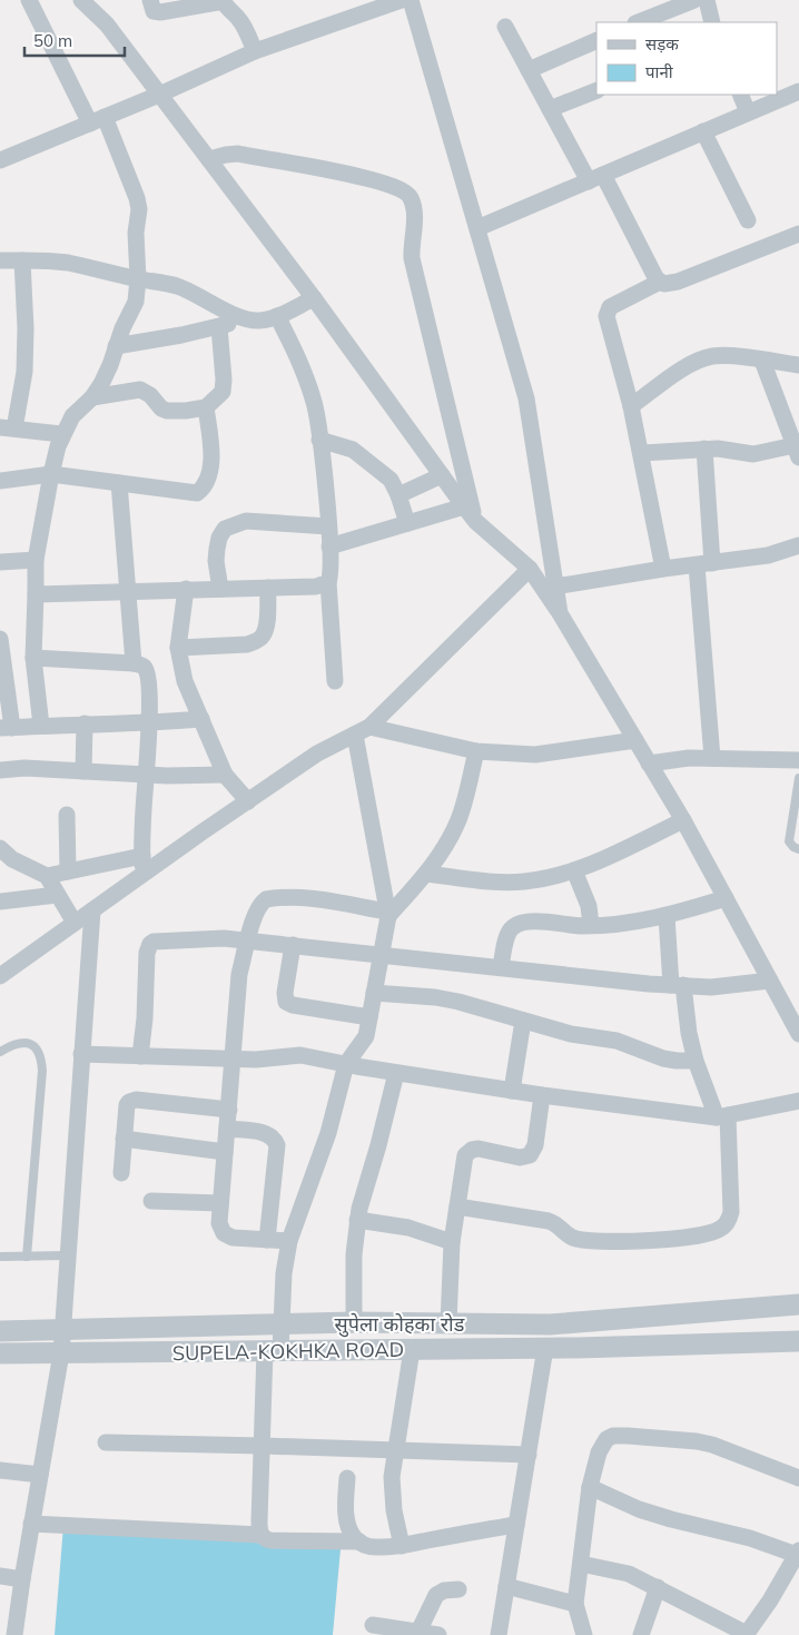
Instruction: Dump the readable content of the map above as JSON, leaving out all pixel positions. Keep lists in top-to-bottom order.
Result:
{
  "streets": {
    "street": ["सुपेला कोहका रोड", "SUPELA-KOKHKA ROAD"]
  },
  "legend": ["सड़क", "पानी"],
  "scale_bar": "50 m"
}
